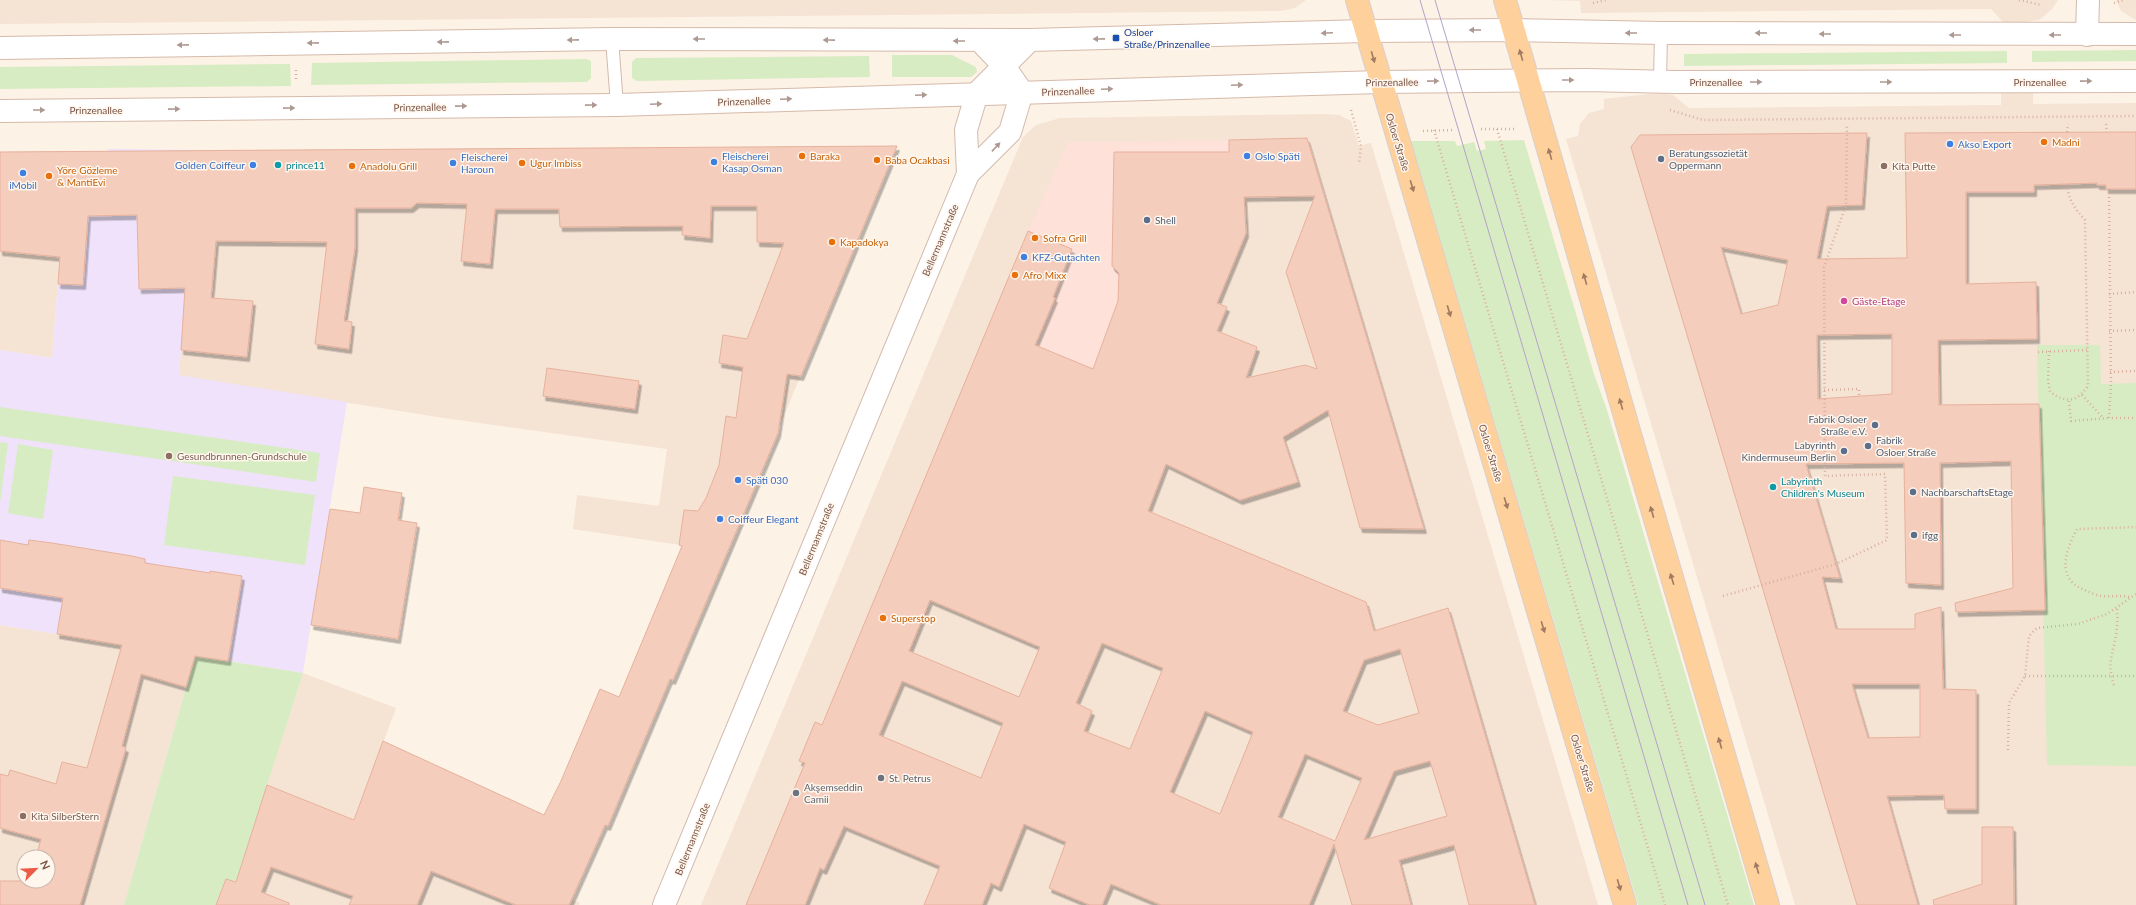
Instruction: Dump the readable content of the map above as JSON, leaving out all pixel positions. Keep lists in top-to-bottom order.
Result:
{
  "streets": {
    "main road": ["Prinzenallee", "Osloer Straße", "Bellermannstraße"]
  },
  "crossings": [
    ["Prinzenallee", "Osloer Straße"],
    ["Prinzenallee", "Bellermannstraße"]
  ],
  "places": {
    "transit": ["Osloer Straße/Prinzenallee"],
    "other": [
      "Madni",
      "Akso Export",
      "Baraka",
      "Oslo Späti",
      "Beratungssozietät Oppermann",
      "Baba Ocakbasi",
      "Fleischerei Kasap Osman",
      "Fleischerei Haroun",
      "Ugur Imbiss",
      "Golden Coiffeur",
      "prince11",
      "Anadolu Grill",
      "Kita Putte",
      "iMobil",
      "Yöre Gözleme & MantiEvi",
      "Shell",
      "Sofra Grill",
      "Kapadokya",
      "KFZ-Gutachten",
      "Afro Mixx",
      "Gäste-Etage",
      "Fabrik Osloer Straße e.V.",
      "Fabrik Osloer Straße",
      "Labyrinth Kindermuseum Berlin",
      "Gesundbrunnen-Grundschule",
      "Späti 030",
      "Labyrinth Children's Museum",
      "NachbarschaftsEtage",
      "Coiffeur Elegant",
      "ifgg",
      "Superstop",
      "St. Petrus",
      "Akşemseddin Camii",
      "Kita SilberStern"
    ]
  },
  "north": "top right"
}
